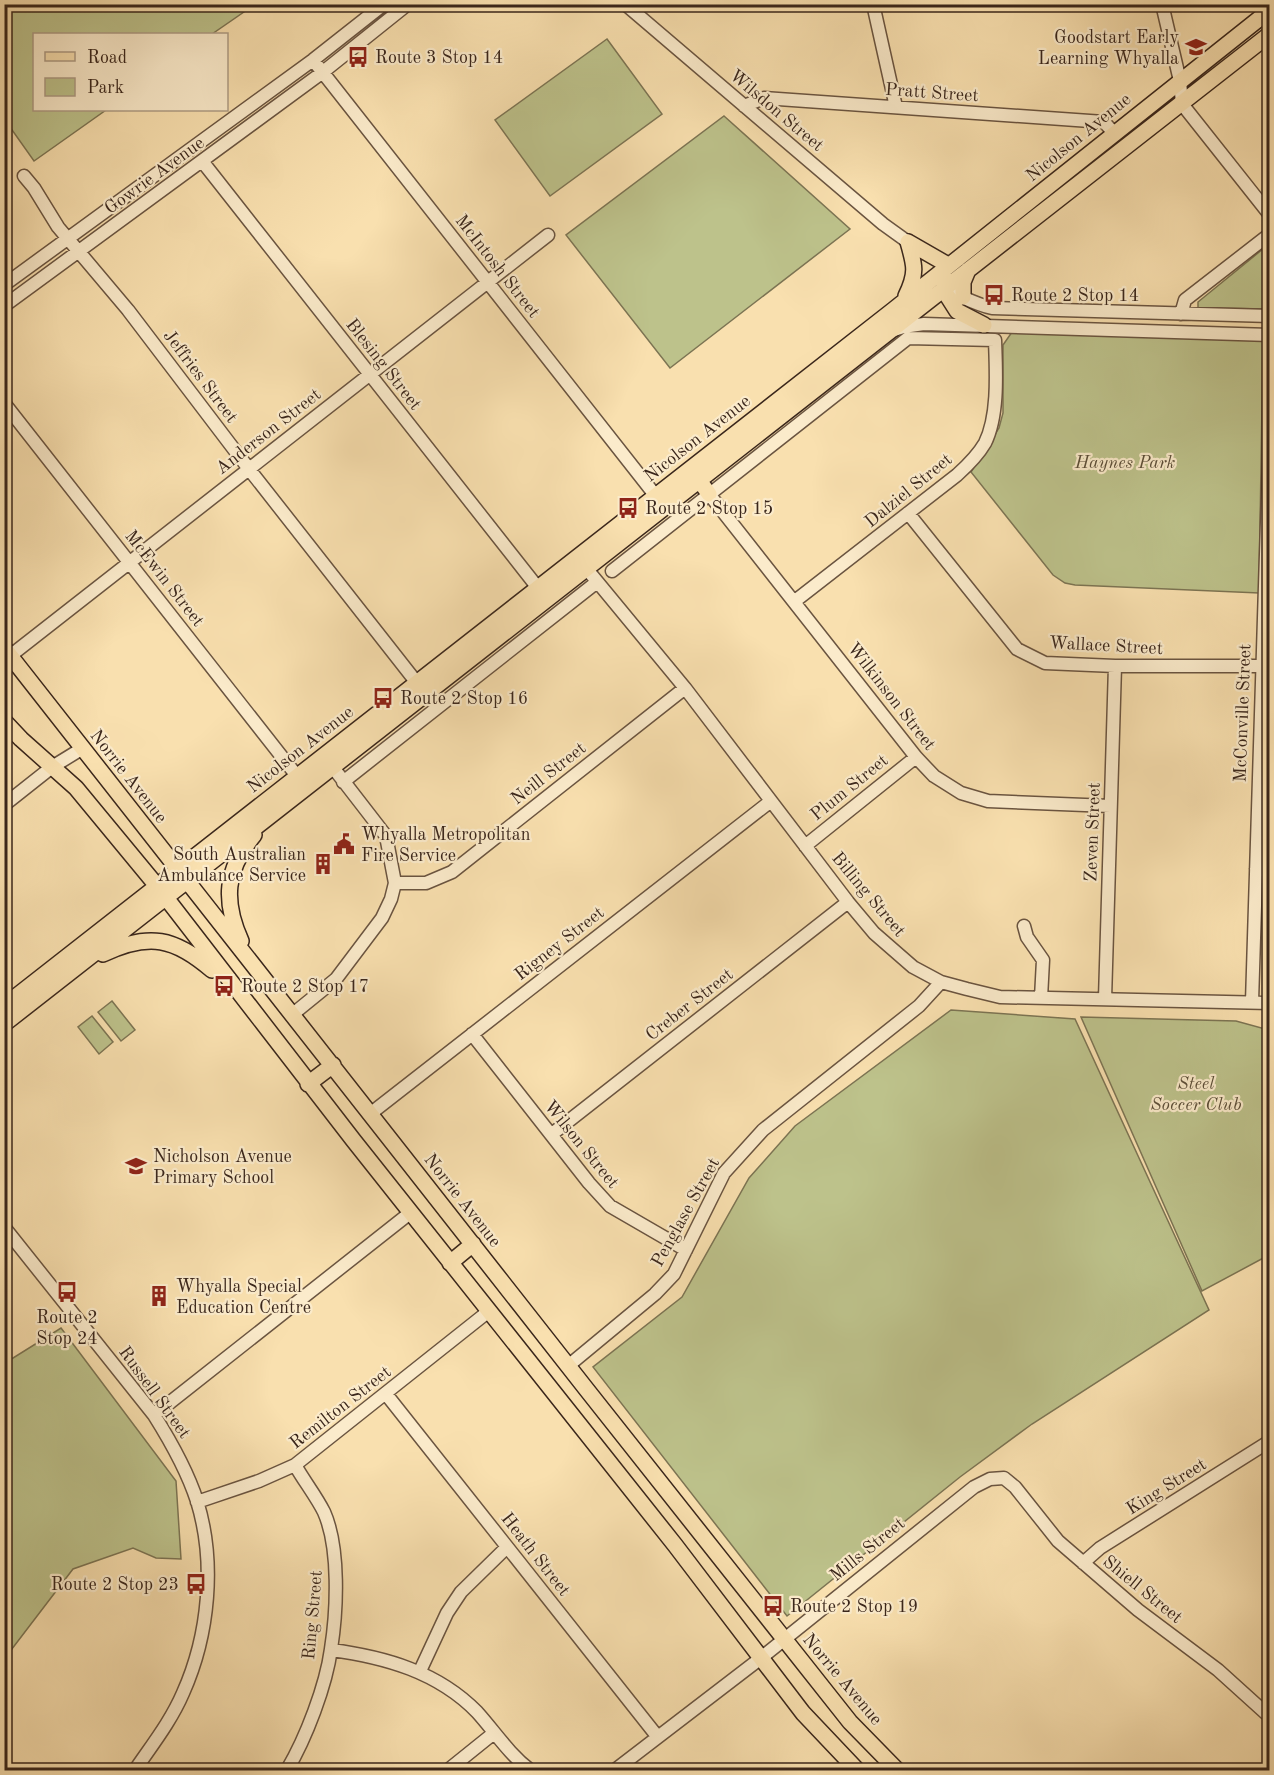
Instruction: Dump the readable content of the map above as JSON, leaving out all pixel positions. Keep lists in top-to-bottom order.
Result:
{
  "streets": {
    "main road": ["Nicolson Avenue", "Norrie Avenue"],
    "street": [
      "Pratt Street",
      "Wilsdon Street",
      "Gowrie Avenue",
      "McIntosh Street",
      "Blesing Street",
      "Jeffries Street",
      "Anderson Street",
      "Dalziel Street",
      "McEwin Street",
      "Wallace Street",
      "Wilkinson Street",
      "McConville Street",
      "Neill Street",
      "Plum Street",
      "Zeven Street",
      "Billing Street",
      "Rigney Street",
      "Creber Street",
      "Wilson Street",
      "Penglase Street",
      "Russell Street",
      "Remilton Street",
      "King Street",
      "Mills Street",
      "Heath Street",
      "Shiell Street",
      "Ring Street"
    ]
  },
  "crossings": [
    ["Pratt Street", "Wilsdon Street"],
    ["Pratt Street", "Nicolson Avenue"],
    ["Nicolson Avenue", "McIntosh Street"],
    ["Nicolson Avenue", "Blesing Street"],
    ["Nicolson Avenue", "Jeffries Street"],
    ["Nicolson Avenue", "McEwin Street"],
    ["Nicolson Avenue", "Norrie Avenue"],
    ["Nicolson Avenue", "Billing Street"],
    ["Gowrie Avenue", "McIntosh Street"],
    ["Gowrie Avenue", "Blesing Street"],
    ["Gowrie Avenue", "Jeffries Street"],
    ["McIntosh Street", "Anderson Street"],
    ["Blesing Street", "Anderson Street"],
    ["Jeffries Street", "Anderson Street"],
    ["Anderson Street", "McEwin Street"],
    ["Anderson Street", "Norrie Avenue"],
    ["Dalziel Street", "Wallace Street"],
    ["Dalziel Street", "Wilkinson Street"],
    ["Wallace Street", "McConville Street"],
    ["Wallace Street", "Zeven Street"],
    ["Wilkinson Street", "Plum Street"],
    ["Wilkinson Street", "Zeven Street"],
    ["McConville Street", "Billing Street"],
    ["Neill Street", "Billing Street"],
    ["Norrie Avenue", "Rigney Street"],
    ["Norrie Avenue", "Penglase Street"],
    ["Norrie Avenue", "Mills Street"],
    ["Plum Street", "Billing Street"],
    ["Zeven Street", "Billing Street"],
    ["Billing Street", "Rigney Street"],
    ["Billing Street", "Creber Street"],
    ["Billing Street", "Penglase Street"],
    ["Rigney Street", "Wilson Street"],
    ["Creber Street", "Wilson Street"],
    ["Wilson Street", "Penglase Street"],
    ["Russell Street", "Remilton Street"],
    ["Remilton Street", "Heath Street"],
    ["Remilton Street", "Ring Street"],
    ["King Street", "Shiell Street"],
    ["Mills Street", "Heath Street"],
    ["Mills Street", "Shiell Street"]
  ],
  "parks": ["Haynes Park", "Steel Soccer Club"],
  "places": {
    "school or university": ["Goodstart Early Learning Whyalla", "Nicholson Avenue Primary School"],
    "bus stop": [
      "Route 3 Stop 14",
      "Route 2 Stop 14",
      "Route 2 Stop 15",
      "Route 2 Stop 16",
      "Route 2 Stop 17",
      "Route 2 Stop 24",
      "Route 2 Stop 23",
      "Route 2 Stop 19"
    ],
    "public building": ["Whyalla Metropolitan Fire Service"],
    "building": ["South Australian Ambulance Service", "Whyalla Special Education Centre"]
  },
  "legend": ["Road", "Park"]
}
